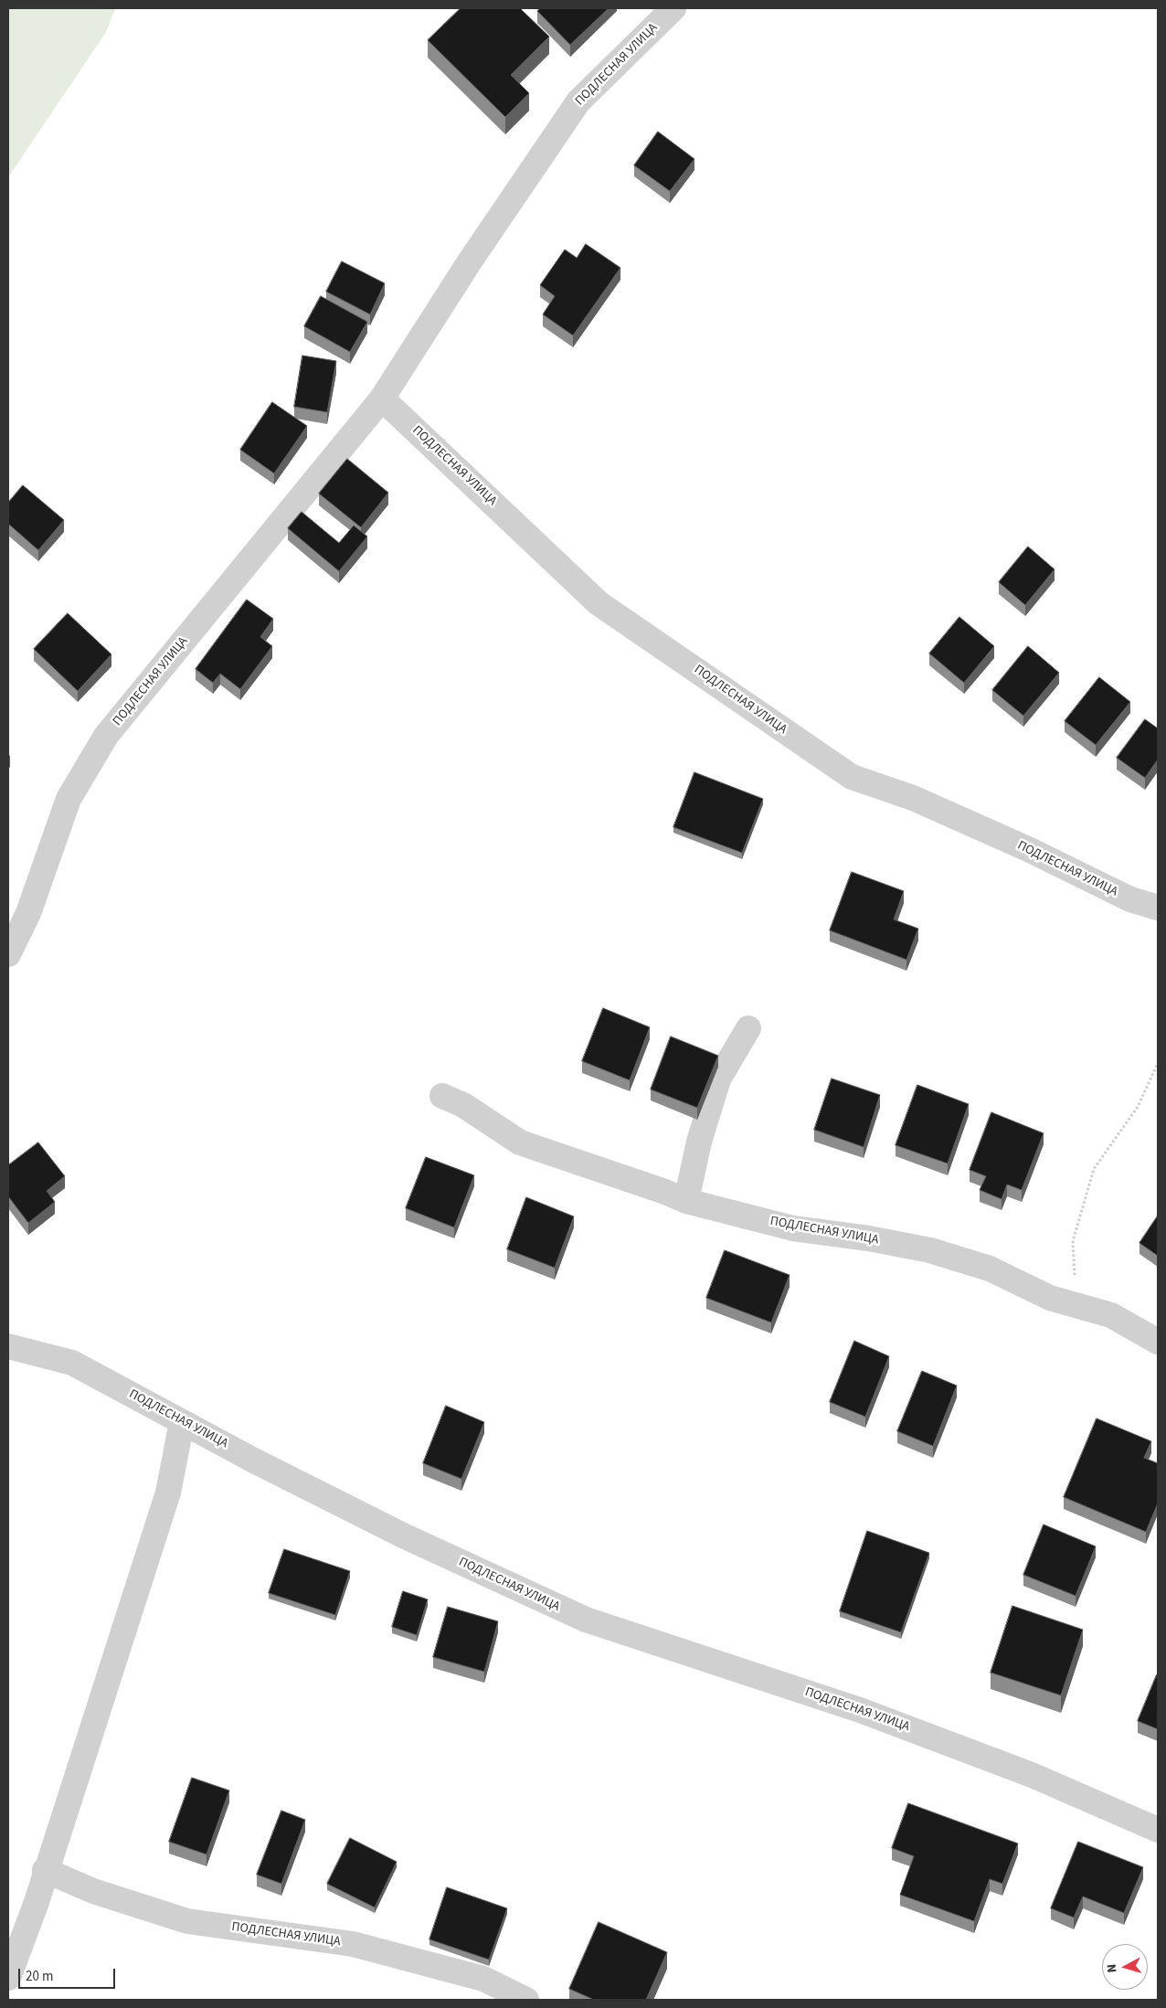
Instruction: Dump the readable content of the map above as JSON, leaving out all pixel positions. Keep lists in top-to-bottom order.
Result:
{
  "streets": {
    "street": ["ПОДЛЕСНАЯ УЛИЦА"]
  },
  "scale_bar": "20 m",
  "north": "left"
}
